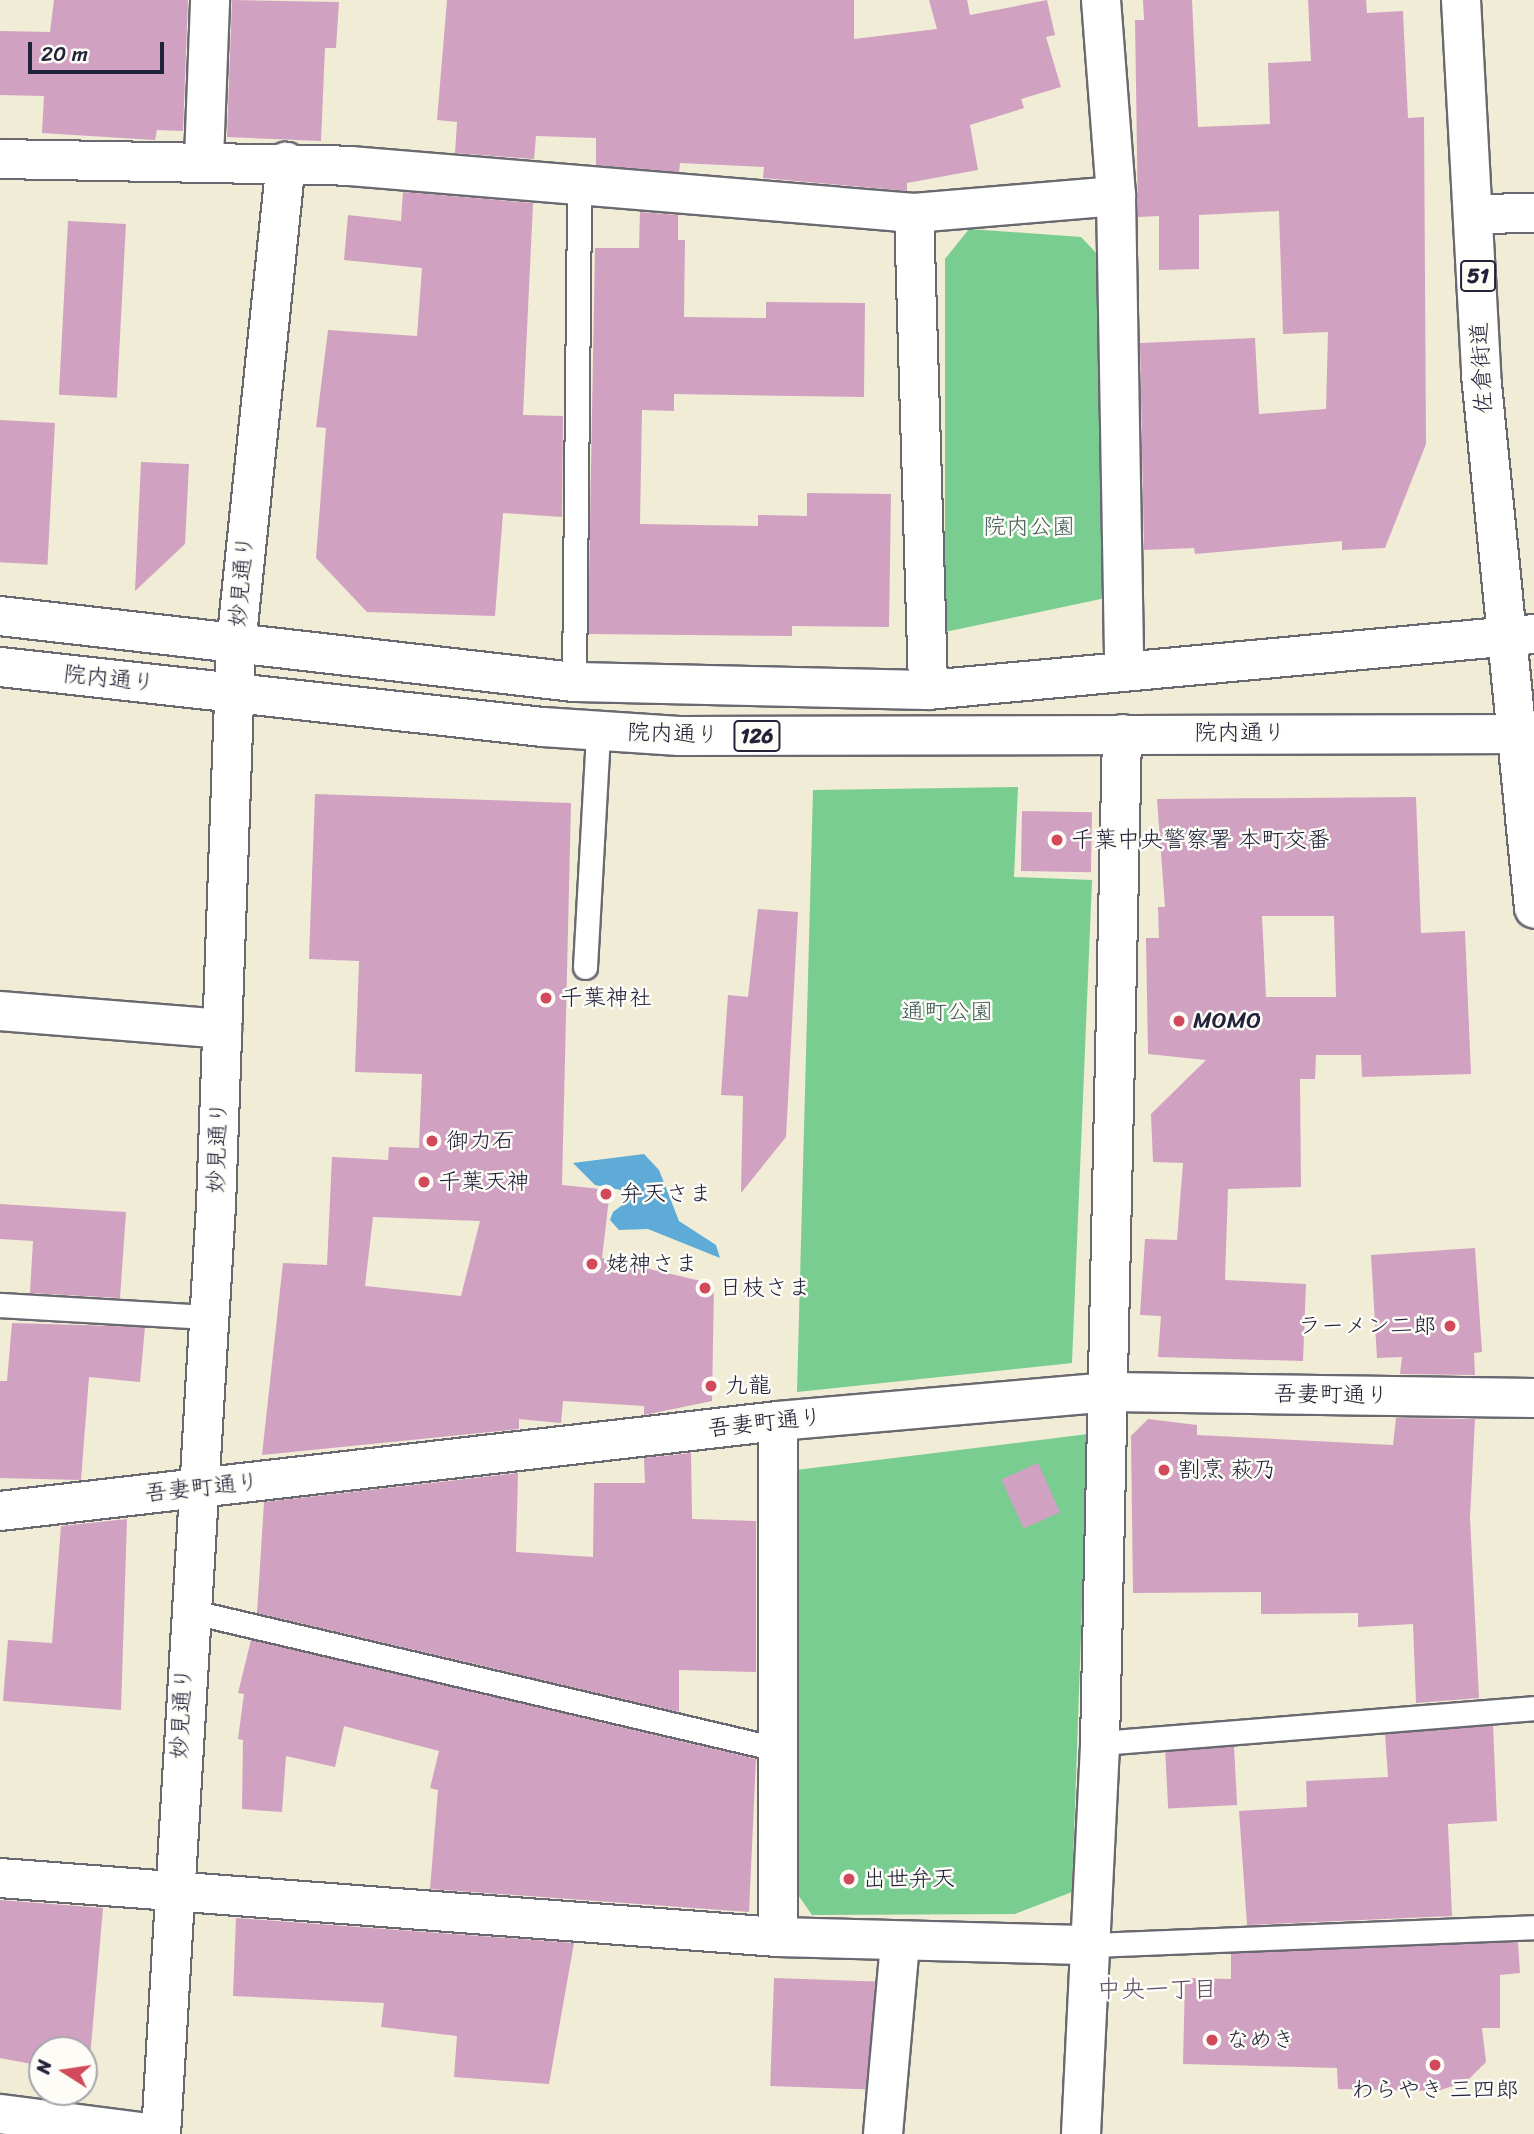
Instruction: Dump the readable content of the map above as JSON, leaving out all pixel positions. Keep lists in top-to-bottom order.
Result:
{
  "streets": {
    "main road": [
      "51",
      "佐倉街道",
      "妙見通り",
      "院内通り",
      "126",
      "吾妻町通り"
    ]
  },
  "crossings": [
    ["佐倉街道", "院内通り"],
    ["佐倉街道", "126"],
    ["妙見通り", "院内通り"],
    ["妙見通り", "126"],
    ["妙見通り", "吾妻町通り"]
  ],
  "districts": ["中央一丁目"],
  "parks": ["院内公園", "通町公園"],
  "places": [
    "千葉中央警察署 本町交番",
    "千葉神社",
    "MOMO",
    "御力石",
    "千葉天神",
    "弁天さま",
    "姥神さま",
    "日枝さま",
    "ラーメン二郎",
    "九龍",
    "割烹 萩乃",
    "出世弁天",
    "なめき",
    "わらやき 三四郎"
  ],
  "scale_bar": "20 m",
  "north": "left"
}
